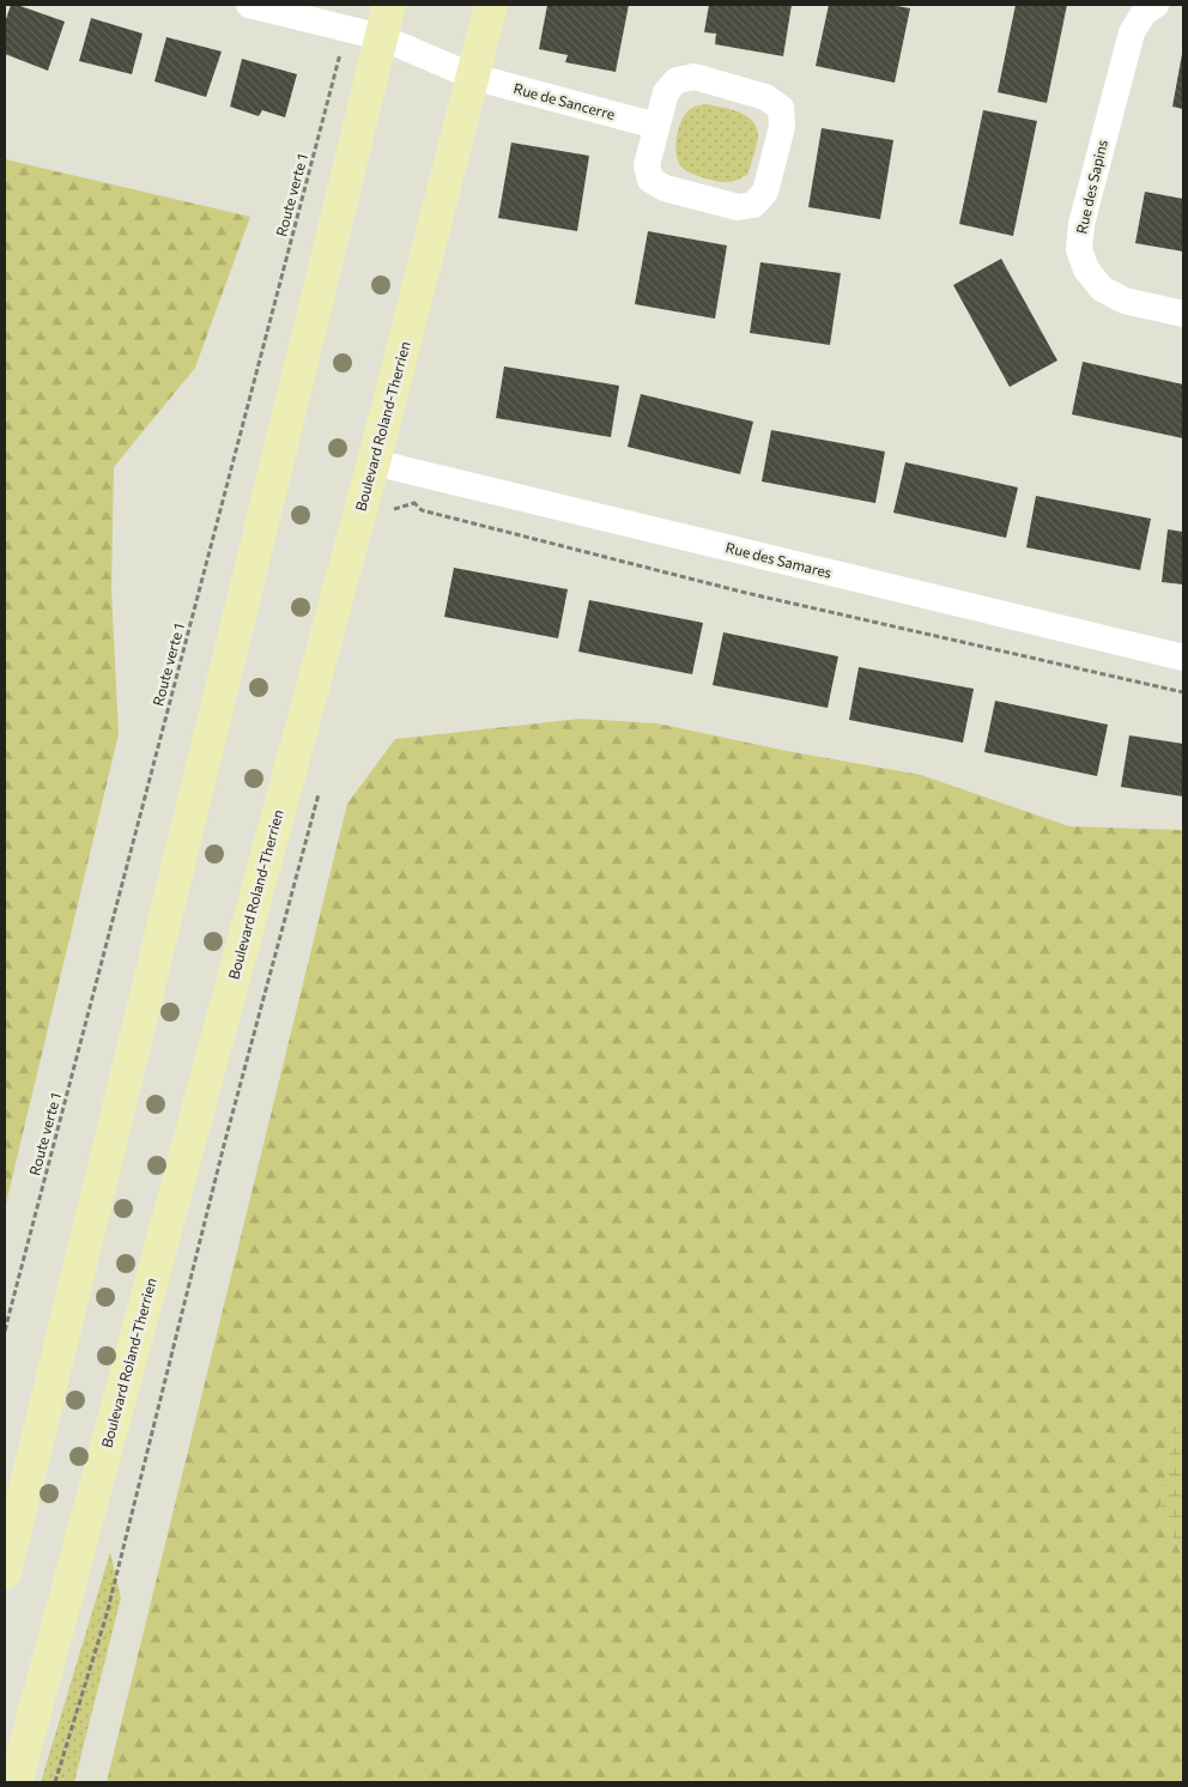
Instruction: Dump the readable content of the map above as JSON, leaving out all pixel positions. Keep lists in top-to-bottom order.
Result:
{
  "streets": {
    "main road": ["Boulevard Roland-Therrien"],
    "street": ["Rue de Sancerre", "Rue des Sapins", "Rue des Samares"],
    "path": ["Route verte 1"]
  },
  "crossings": [
    ["Rue de Sancerre", "Route verte 1"],
    ["Rue de Sancerre", "Boulevard Roland-Therrien"],
    ["Boulevard Roland-Therrien", "Rue des Samares"]
  ]
}
